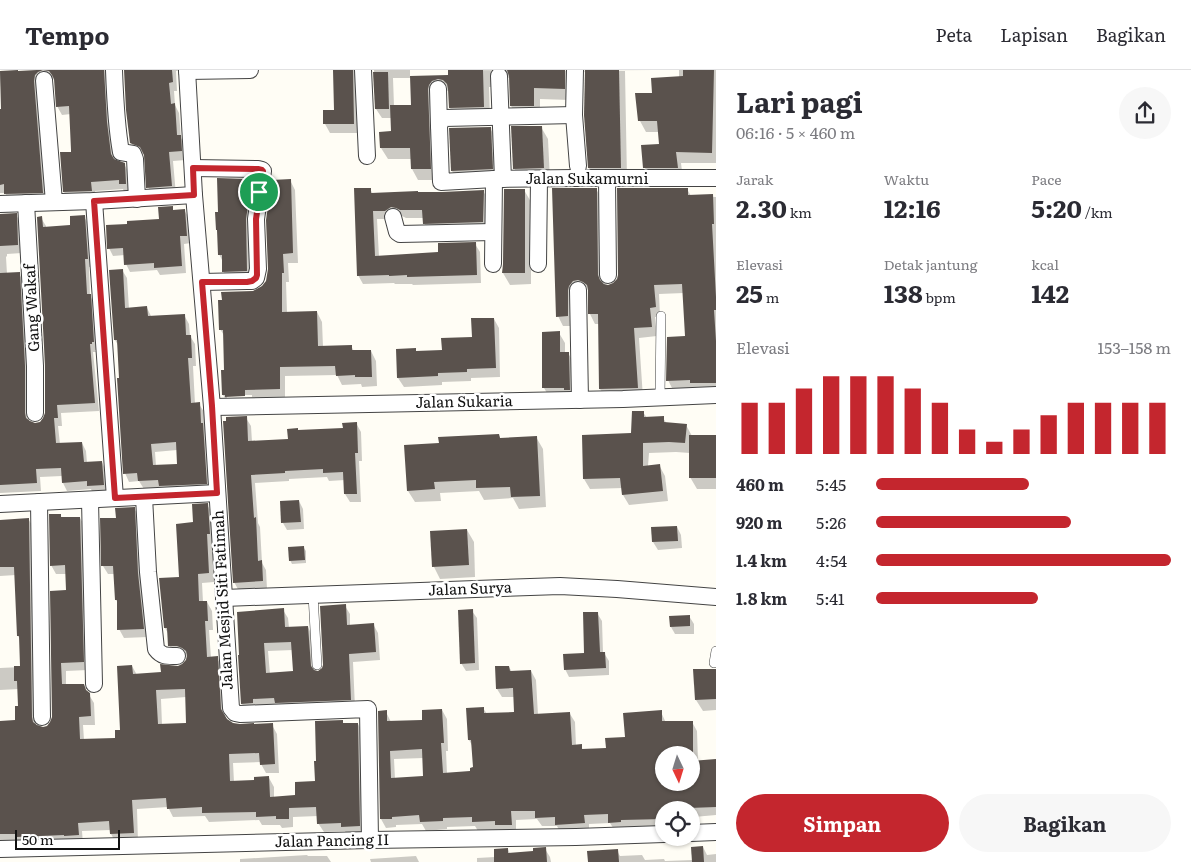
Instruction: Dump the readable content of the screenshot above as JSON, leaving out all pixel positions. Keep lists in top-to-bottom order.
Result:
{
  "streets": {
    "street": [
      "Jalan Sukamurni",
      "Gang Wakaf",
      "Jalan Sukaria",
      "Jalan Surya",
      "Jalan Mesjid Siti Fatimah",
      "Jalan Pancing II"
    ]
  },
  "crossings": [
    ["Jalan Sukaria", "Jalan Mesjid Siti Fatimah"],
    ["Jalan Surya", "Jalan Mesjid Siti Fatimah"],
    ["Jalan Mesjid Siti Fatimah", "Jalan Pancing II"]
  ],
  "scale_bar": "50 m",
  "north": "bottom",
  "page": {
    "header": "Tempo",
    "nav": ["Peta", "Lapisan", "Bagikan"],
    "heading": ["Lari pagi", "06:16 · 5 × 460 m"],
    "stats": [
      ["Jarak", "2.30 km"],
      ["Waktu", "12:16"],
      ["Pace", "5:20 /km"],
      ["Elevasi", "25 m"],
      ["Detak jantung", "138 bpm"],
      ["kcal", "142"]
    ],
    "chart": ["Elevasi", "153–158 m"],
    "list": [
      {
        "name": "460 m",
        "note": "5:45"
      },
      {
        "name": "920 m",
        "note": "5:26"
      },
      {
        "name": "1.4 km",
        "note": "4:54"
      },
      {
        "name": "1.8 km",
        "note": "5:41"
      }
    ],
    "buttons": ["Simpan", "Bagikan"],
    "scale": "50 m"
  }
}
